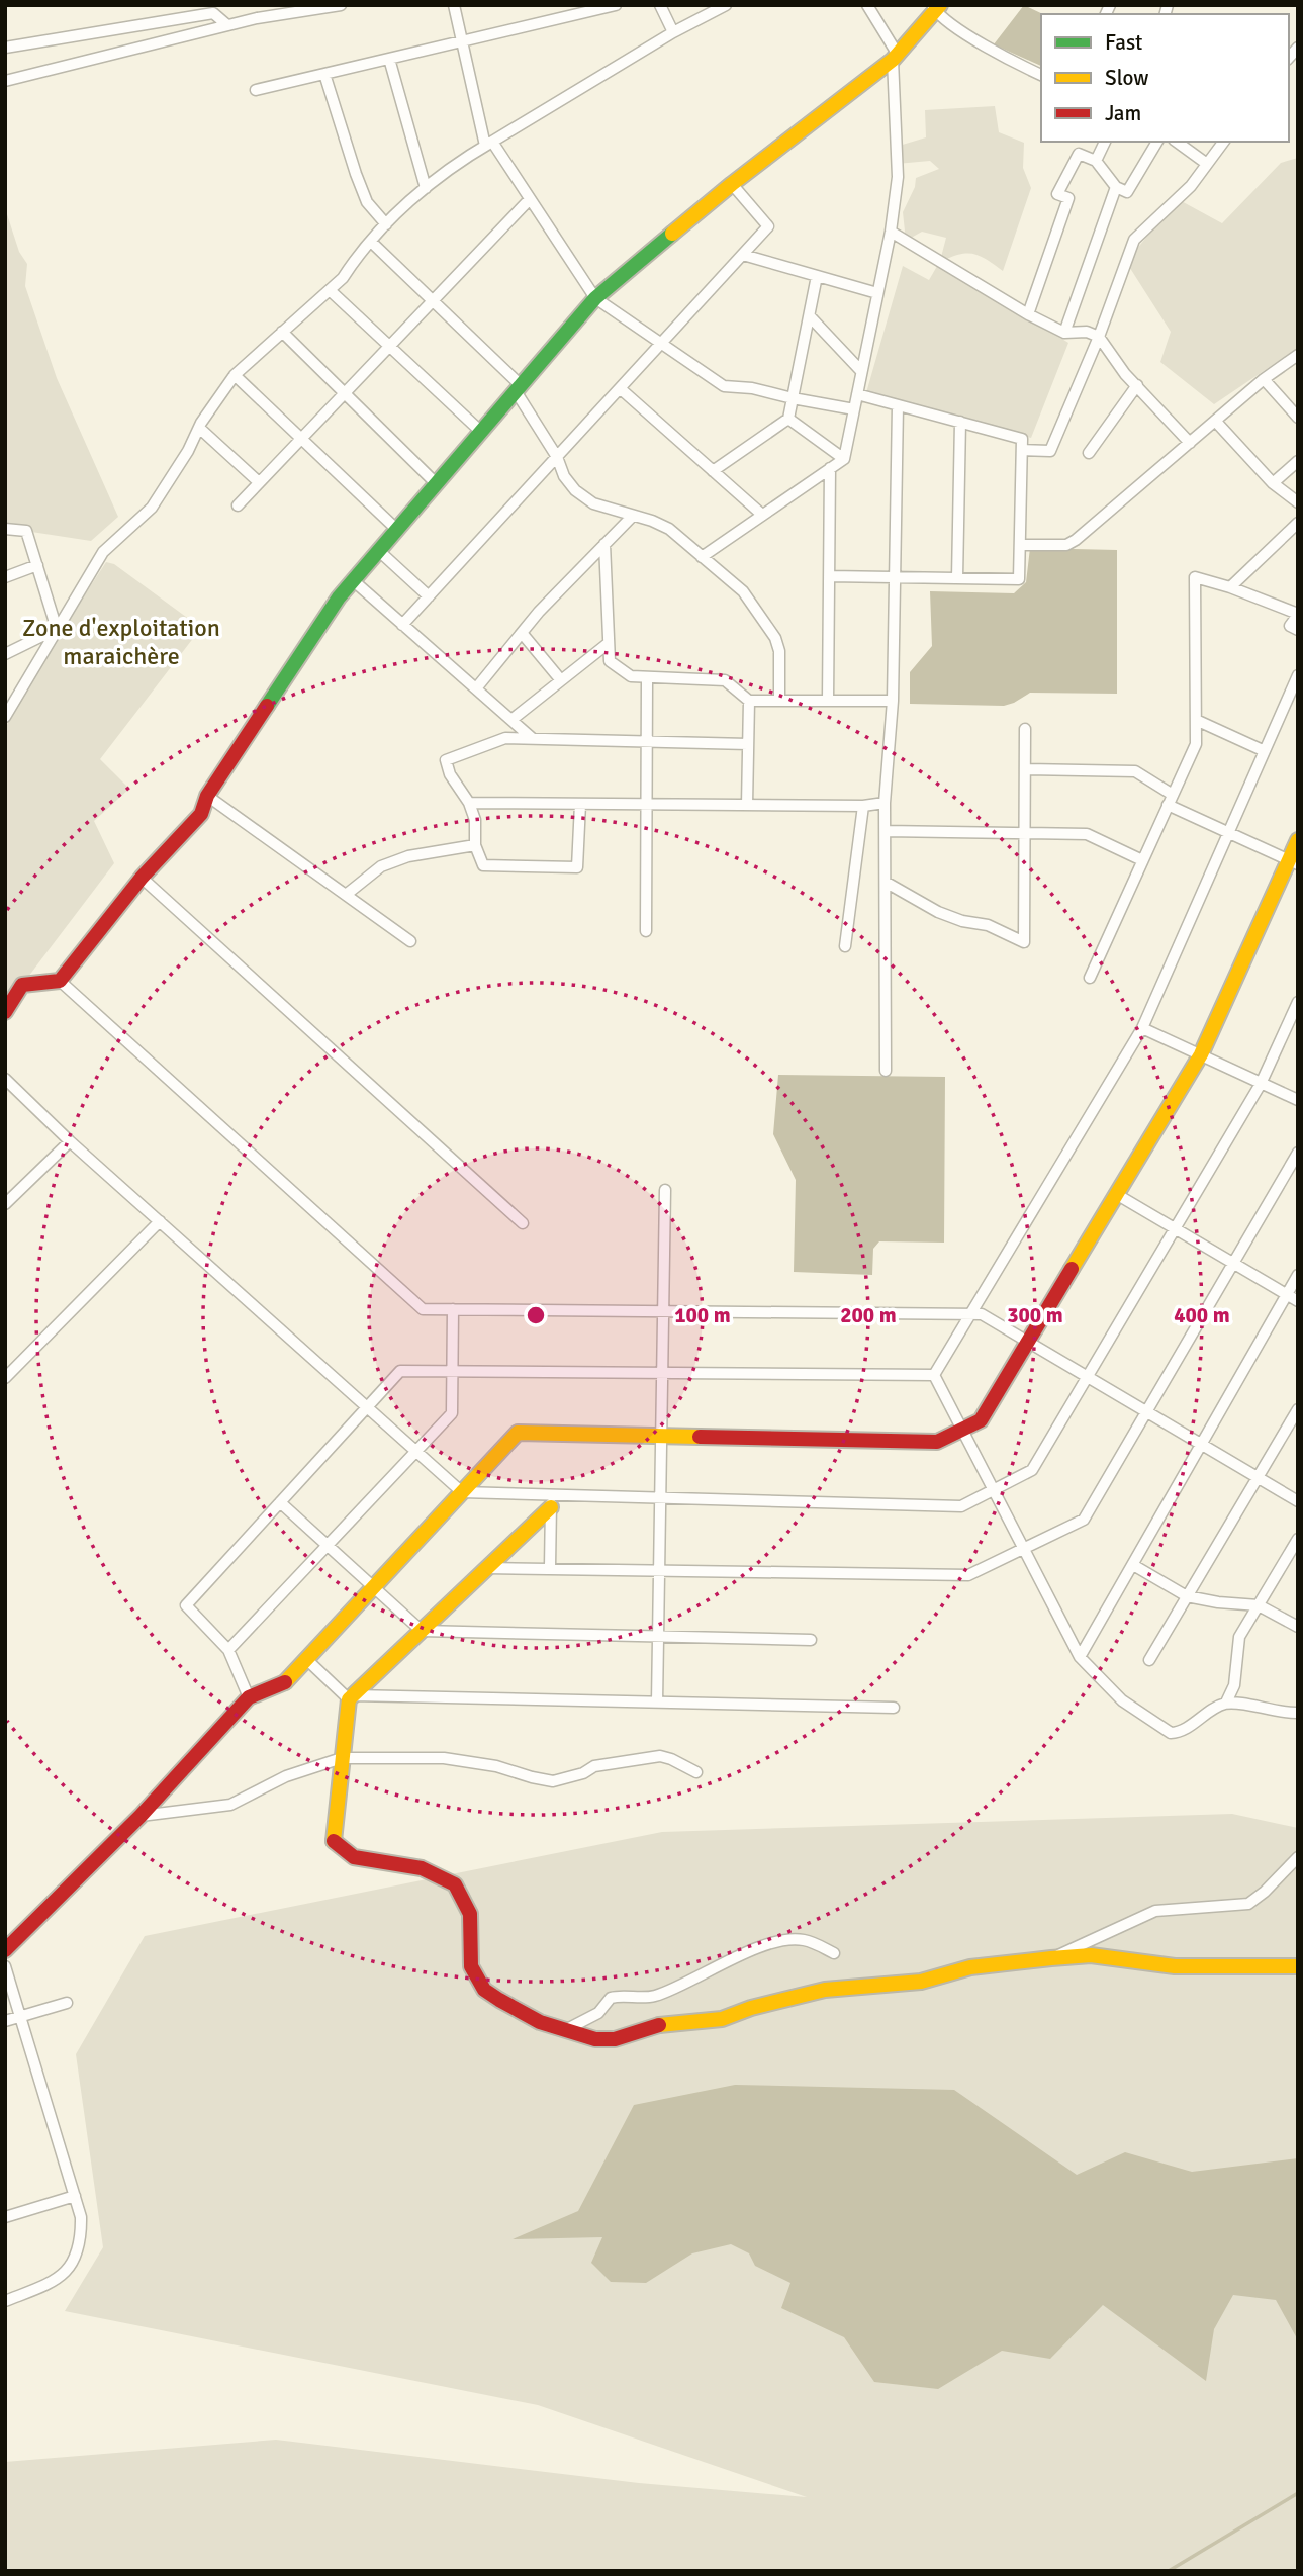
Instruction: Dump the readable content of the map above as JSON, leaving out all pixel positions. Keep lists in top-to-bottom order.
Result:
{
  "parks": ["Zone d'exploitation maraichère"],
  "legend": ["Fast", "Slow", "Jam"],
  "rings": [
    "100 m",
    "200 m",
    "300 m",
    "400 m"
  ]
}
